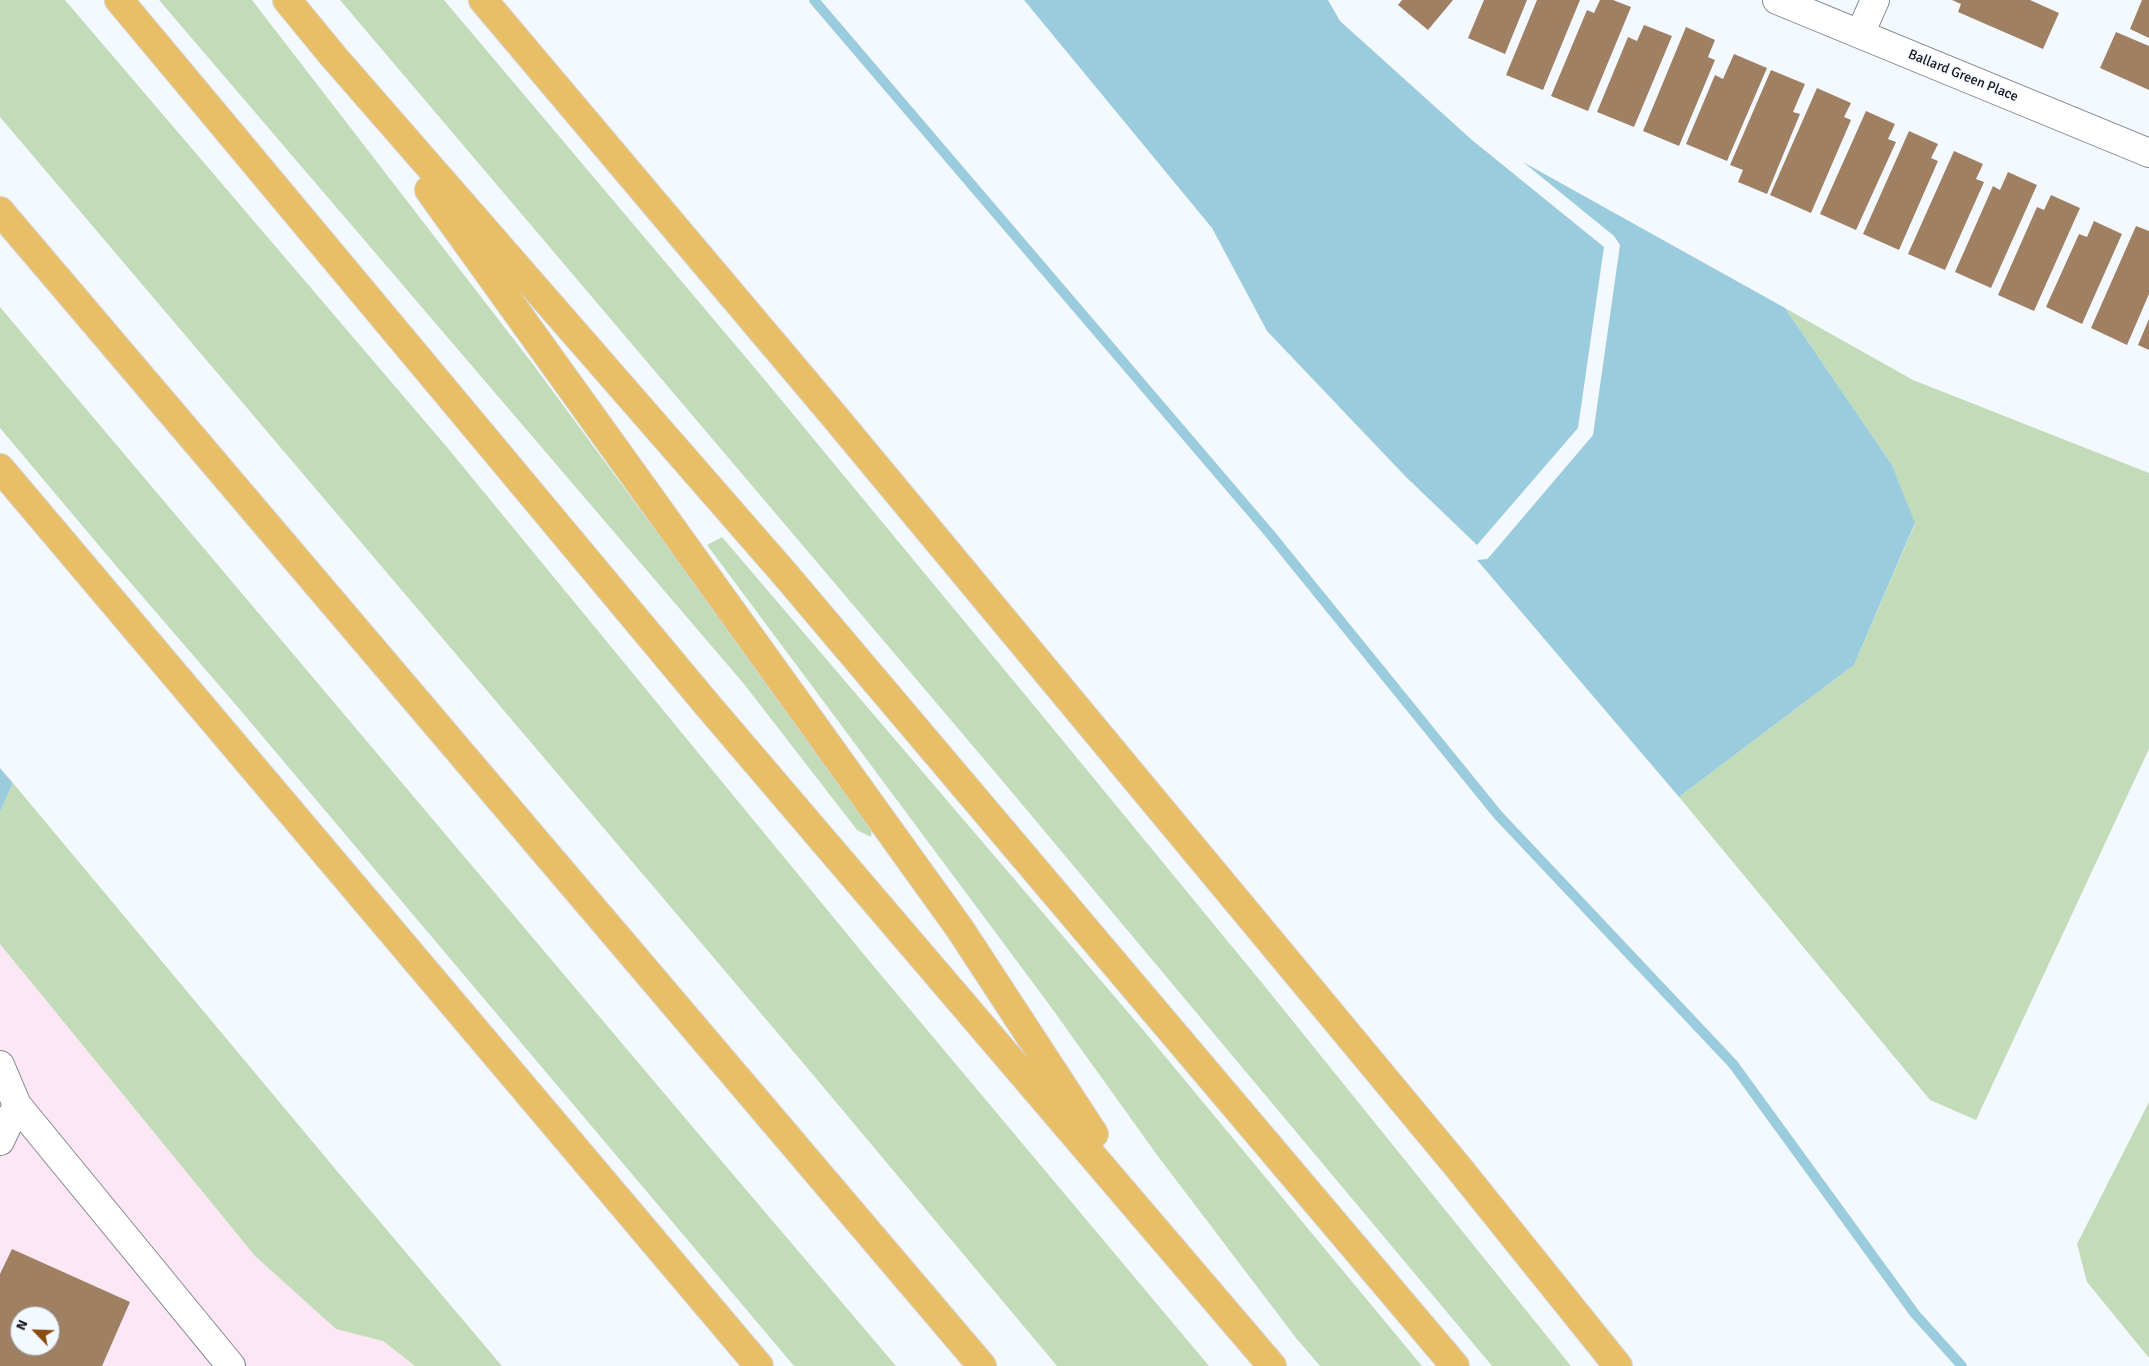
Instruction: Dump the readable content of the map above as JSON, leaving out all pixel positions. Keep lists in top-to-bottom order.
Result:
{
  "streets": {
    "street": ["Ballard Green Place"]
  },
  "north": "top left"
}
